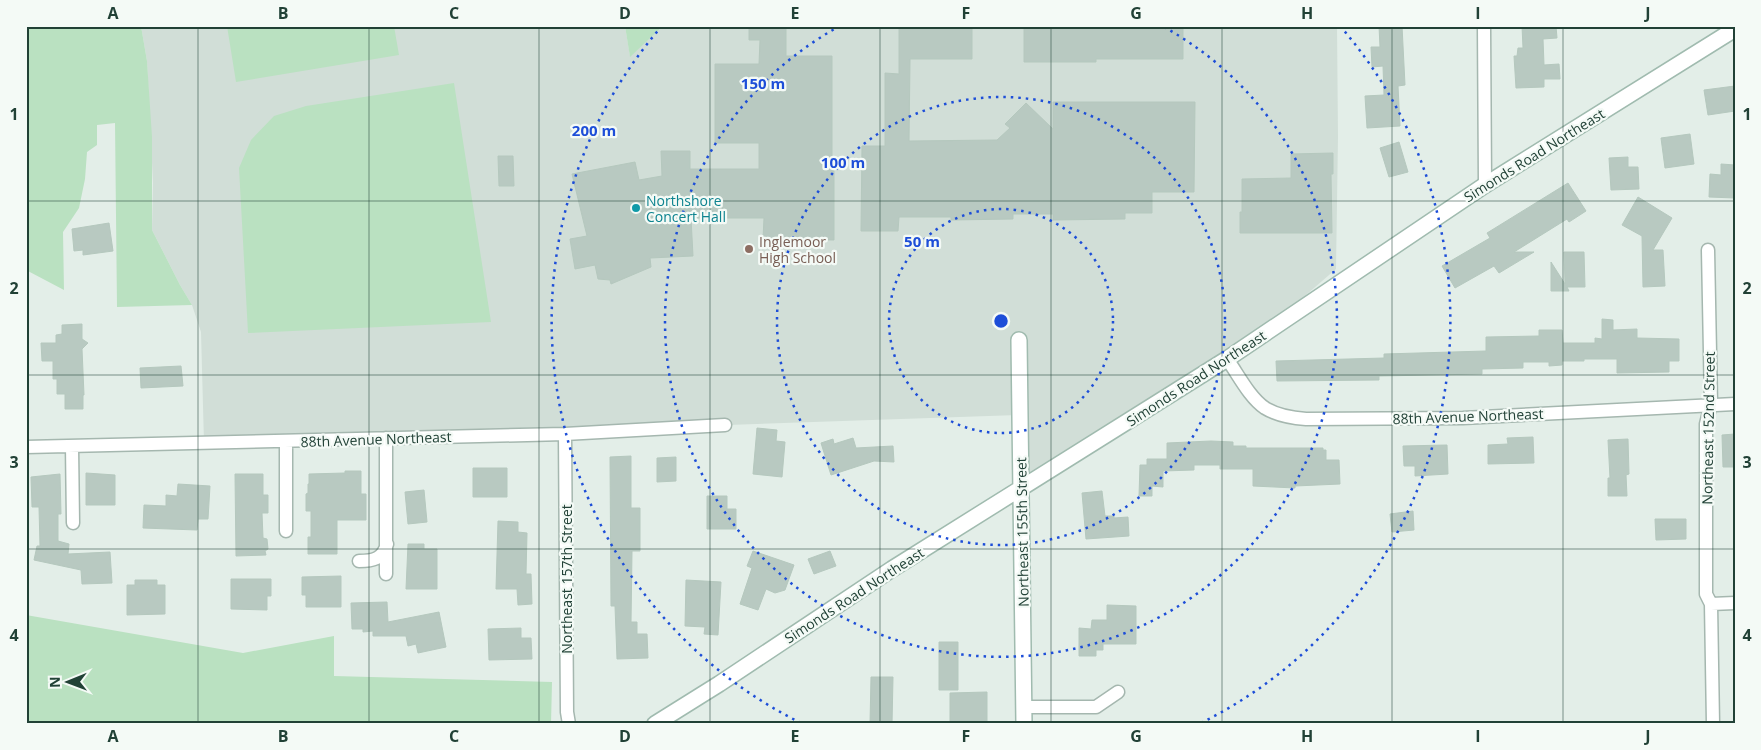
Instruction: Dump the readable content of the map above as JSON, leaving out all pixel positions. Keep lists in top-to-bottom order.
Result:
{
  "streets": {
    "main road": ["Simonds Road Northeast", "Northeast 155th Street"],
    "street": ["88th Avenue Northeast", "Northeast 152nd Street", "Northeast 157th Street"]
  },
  "crossings": [
    ["Simonds Road Northeast", "88th Avenue Northeast"],
    ["Simonds Road Northeast", "Northeast 155th Street"],
    ["88th Avenue Northeast", "Northeast 152nd Street"],
    ["88th Avenue Northeast", "Northeast 157th Street"]
  ],
  "places": ["Northshore Concert Hall", "Inglemoor High School"],
  "north": "left",
  "grid": {
    "columns": [
      "A",
      "B",
      "C",
      "D",
      "E",
      "F",
      "G",
      "H",
      "I",
      "J"
    ],
    "rows": [
      "1",
      "2",
      "3",
      "4"
    ]
  },
  "rings": [
    "150 m",
    "200 m",
    "100 m",
    "50 m"
  ]
}
